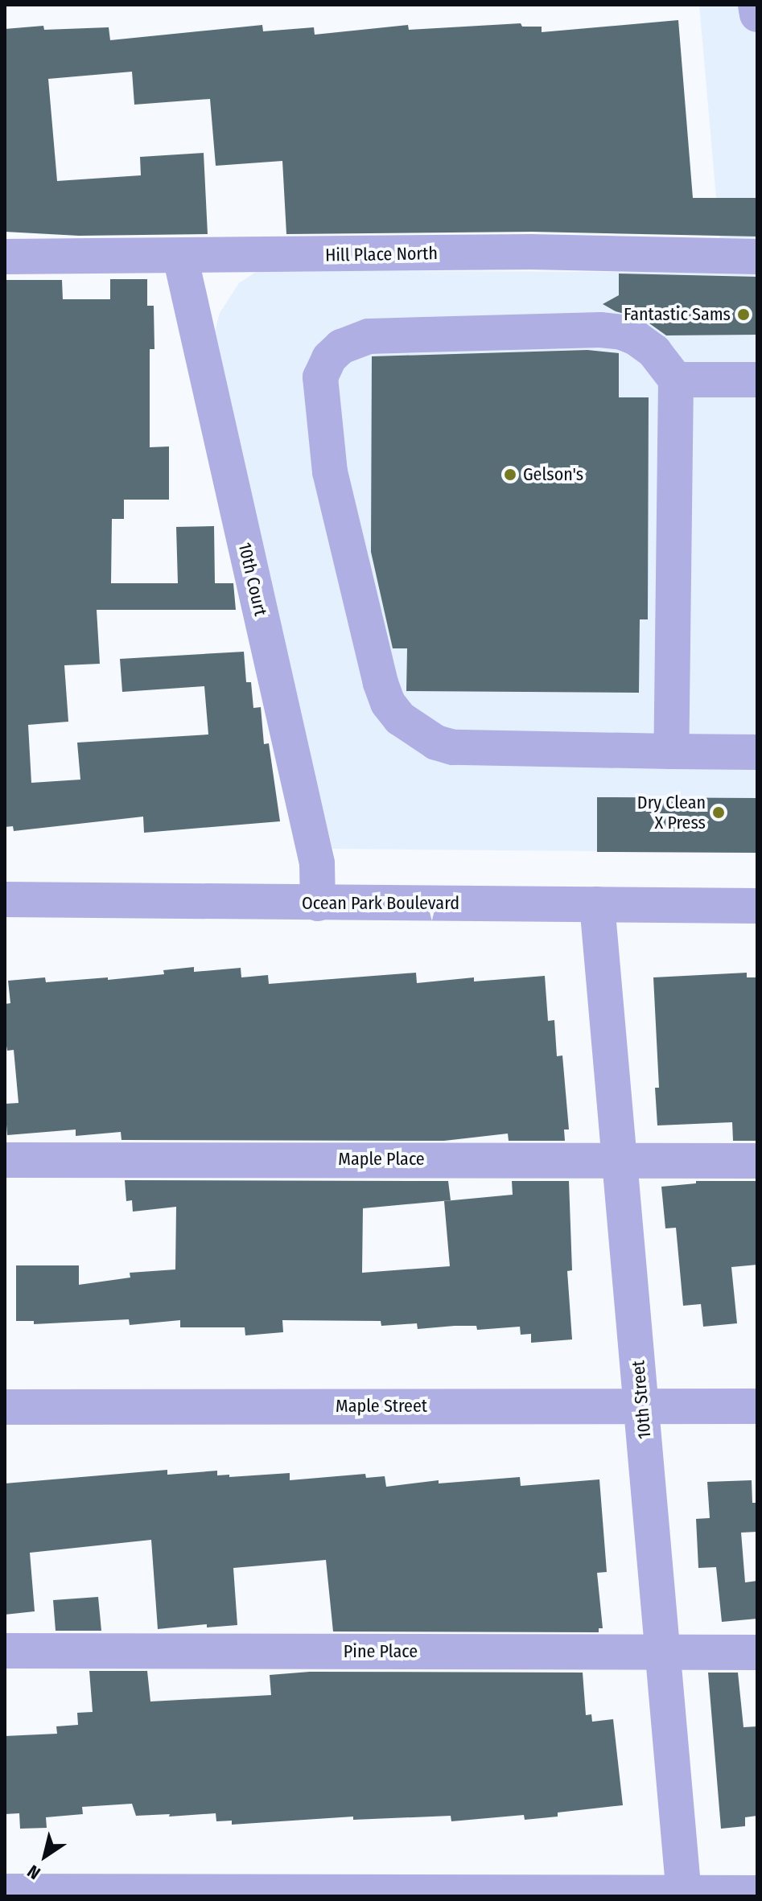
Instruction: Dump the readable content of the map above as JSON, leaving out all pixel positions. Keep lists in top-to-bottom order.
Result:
{
  "streets": {
    "street": [
      "Hill Place North",
      "10th Court",
      "Ocean Park Boulevard",
      "Maple Place",
      "10th Street",
      "Maple Street",
      "Pine Place"
    ]
  },
  "crossings": [
    ["Hill Place North", "10th Court"],
    ["10th Court", "Ocean Park Boulevard"],
    ["Ocean Park Boulevard", "10th Street"],
    ["Maple Place", "10th Street"],
    ["10th Street", "Maple Street"],
    ["10th Street", "Pine Place"]
  ],
  "places": ["Fantastic Sams", "Gelson's", "Dry Clean X Press"],
  "north": "bottom left"
}
